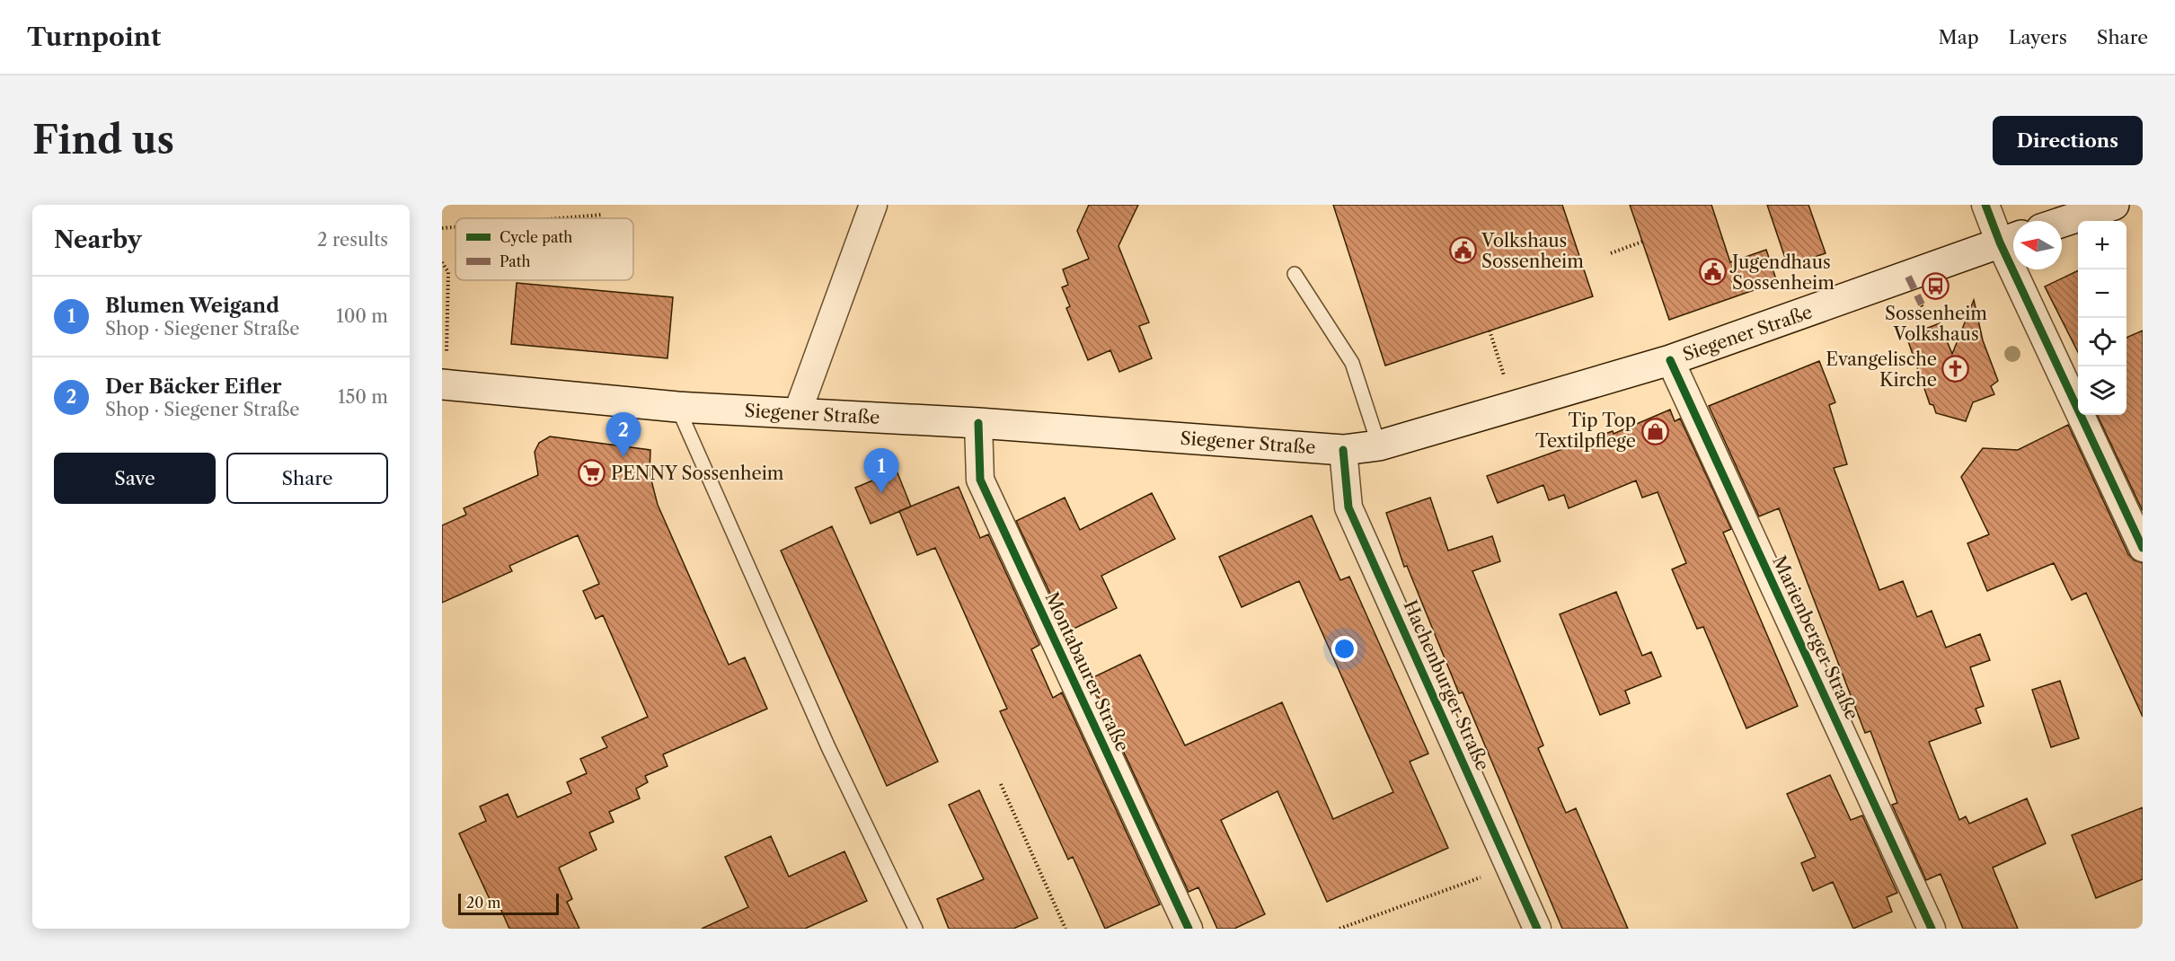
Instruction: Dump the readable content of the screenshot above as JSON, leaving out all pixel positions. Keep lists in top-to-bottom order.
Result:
{
  "streets": {
    "main road": ["Siegener Straße"],
    "street": ["Marienberger Straße", "Montabaurer Straße", "Hachenburger Straße"]
  },
  "crossings": [
    ["Siegener Straße", "Marienberger Straße"],
    ["Siegener Straße", "Montabaurer Straße"],
    ["Siegener Straße", "Hachenburger Straße"]
  ],
  "places": {
    "public building": ["Volkshaus Sossenheim", "Jugendhaus Sossenheim"],
    "bus stop": ["Sossenheim Volkshaus"],
    "church": ["Evangelische Kirche"],
    "shop": ["Tip Top Textilpflege"],
    "supermarket": ["PENNY Sossenheim"]
  },
  "legend": ["Cycle path", "Path"],
  "scale_bar": "20 m",
  "north": "left",
  "page": {
    "header": "Turnpoint",
    "nav": ["Map", "Layers", "Share"],
    "buttons": [
      "Directions",
      ["Save", "Share"]
    ],
    "title": "Find us",
    "heading": ["Nearby", "2 results"],
    "map_buttons": ["+", "−"],
    "list": [
      {
        "mark": "1",
        "name": "Blumen Weigand",
        "note": "Shop · Siegener Straße",
        "value": "100 m"
      },
      {
        "mark": "2",
        "name": "Der Bäcker Eifler",
        "note": "Shop · Siegener Straße",
        "value": "150 m"
      }
    ],
    "pins": ["2", "1"],
    "scale": "20 m"
  }
}
